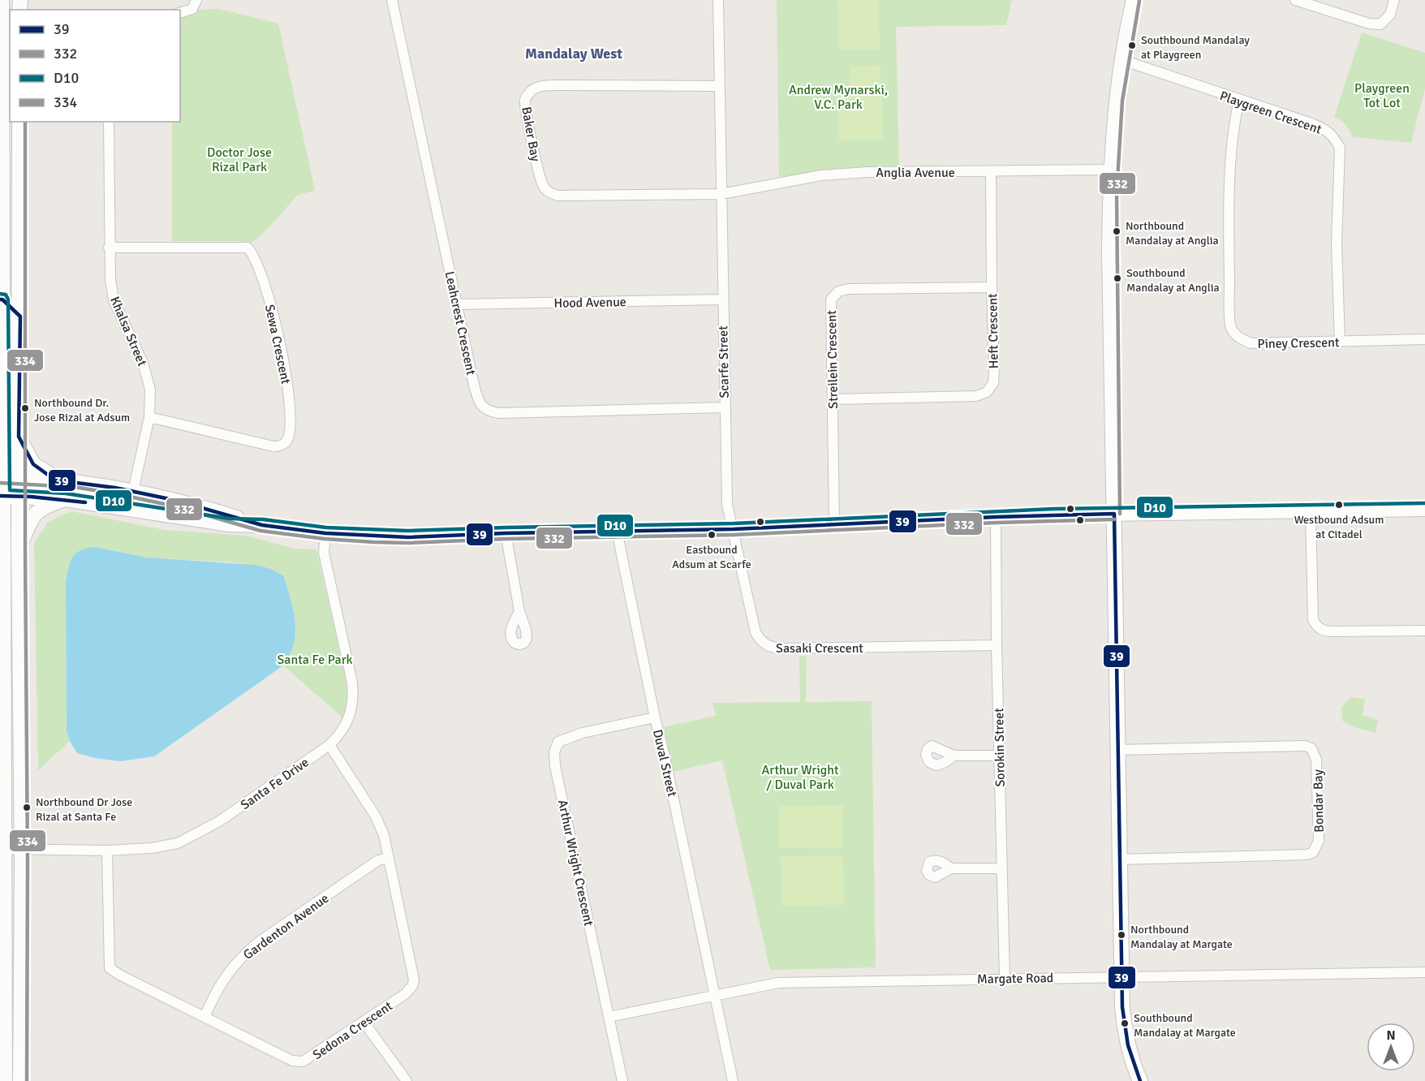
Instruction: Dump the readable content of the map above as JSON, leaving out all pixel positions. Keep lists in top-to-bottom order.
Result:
{
  "streets": {
    "street": [
      "Playgreen Crescent",
      "Baker Bay",
      "Anglia Avenue",
      "Hood Avenue",
      "Leahcrest Crescent",
      "Khalsa Street",
      "Heft Crescent",
      "Piney Crescent",
      "Sewa Crescent",
      "Streilein Crescent",
      "Scarfe Street",
      "Sasaki Crescent",
      "Sorokin Street",
      "Duval Street",
      "Santa Fe Drive",
      "Bondar Bay",
      "Arthur Wright Crescent",
      "Gardenton Avenue",
      "Margate Road",
      "Sedona Crescent"
    ]
  },
  "crossings": [
    ["Playgreen Crescent", "Piney Crescent"],
    ["Baker Bay", "Anglia Avenue"],
    ["Baker Bay", "Scarfe Street"],
    ["Anglia Avenue", "Heft Crescent"],
    ["Anglia Avenue", "Scarfe Street"],
    ["Hood Avenue", "Leahcrest Crescent"],
    ["Hood Avenue", "Scarfe Street"],
    ["Leahcrest Crescent", "Scarfe Street"],
    ["Khalsa Street", "Sewa Crescent"],
    ["Heft Crescent", "Streilein Crescent"],
    ["Scarfe Street", "Sasaki Crescent"],
    ["Sasaki Crescent", "Sorokin Street"],
    ["Sorokin Street", "Margate Road"],
    ["Duval Street", "Arthur Wright Crescent"],
    ["Duval Street", "Margate Road"],
    ["Santa Fe Drive", "Sedona Crescent"],
    ["Arthur Wright Crescent", "Margate Road"],
    ["Gardenton Avenue", "Sedona Crescent"]
  ],
  "districts": ["Mandalay West"],
  "parks": [
    "Playgreen Tot Lot",
    "Andrew Mynarski, V.C. Park",
    "Doctor Jose Rizal Park",
    "Santa Fe Park",
    "Arthur Wright / Duval Park"
  ],
  "places": [
    "Southbound Mandalay at Playgreen",
    "Northbound Mandalay at Anglia",
    "Southbound Mandalay at Anglia",
    "Northbound Dr. Jose Rizal at Adsum",
    "Westbound Adsum at Citadel",
    "Eastbound Adsum at Scarfe",
    "Northbound Dr Jose Rizal at Santa Fe",
    "Northbound Mandalay at Margate",
    "Southbound Mandalay at Margate"
  ],
  "lines": [
    "transit line 332",
    "transit line 334",
    "transit line D10",
    "transit line 39"
  ],
  "legend": [
    "39",
    "332",
    "D10",
    "334"
  ],
  "north": "top"
}
